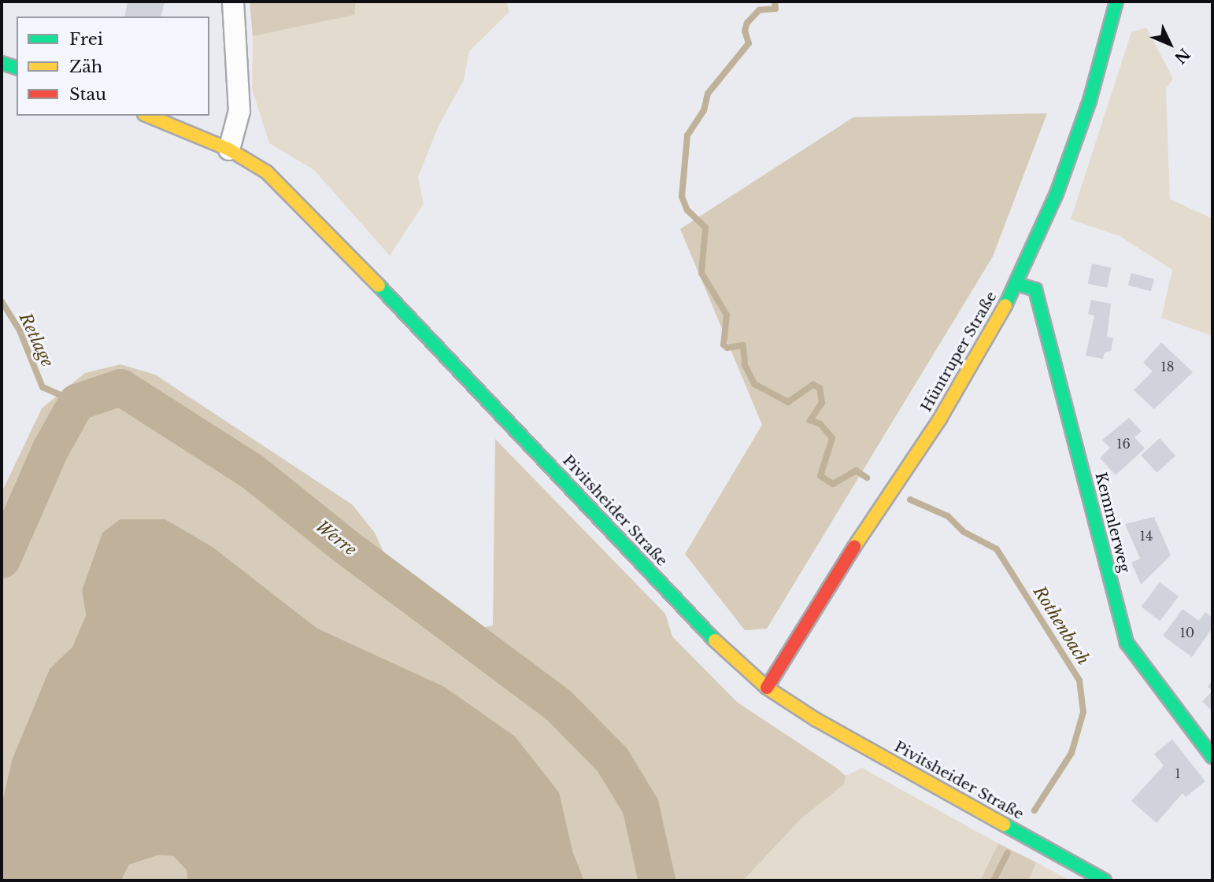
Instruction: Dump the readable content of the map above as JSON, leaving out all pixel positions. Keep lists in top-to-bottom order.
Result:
{
  "streets": {
    "street": ["Hüntruper Straße", "Pivitsheider Straße", "Kemmlerweg"]
  },
  "crossings": [
    ["Hüntruper Straße", "Pivitsheider Straße"],
    ["Hüntruper Straße", "Kemmlerweg"]
  ],
  "water": ["Retlage", "Werre", "Rothenbach"],
  "house_numbers": [
    "18",
    "16",
    "14",
    "10",
    "1"
  ],
  "legend": ["Frei", "Zäh", "Stau"],
  "north": "bottom right"
}
